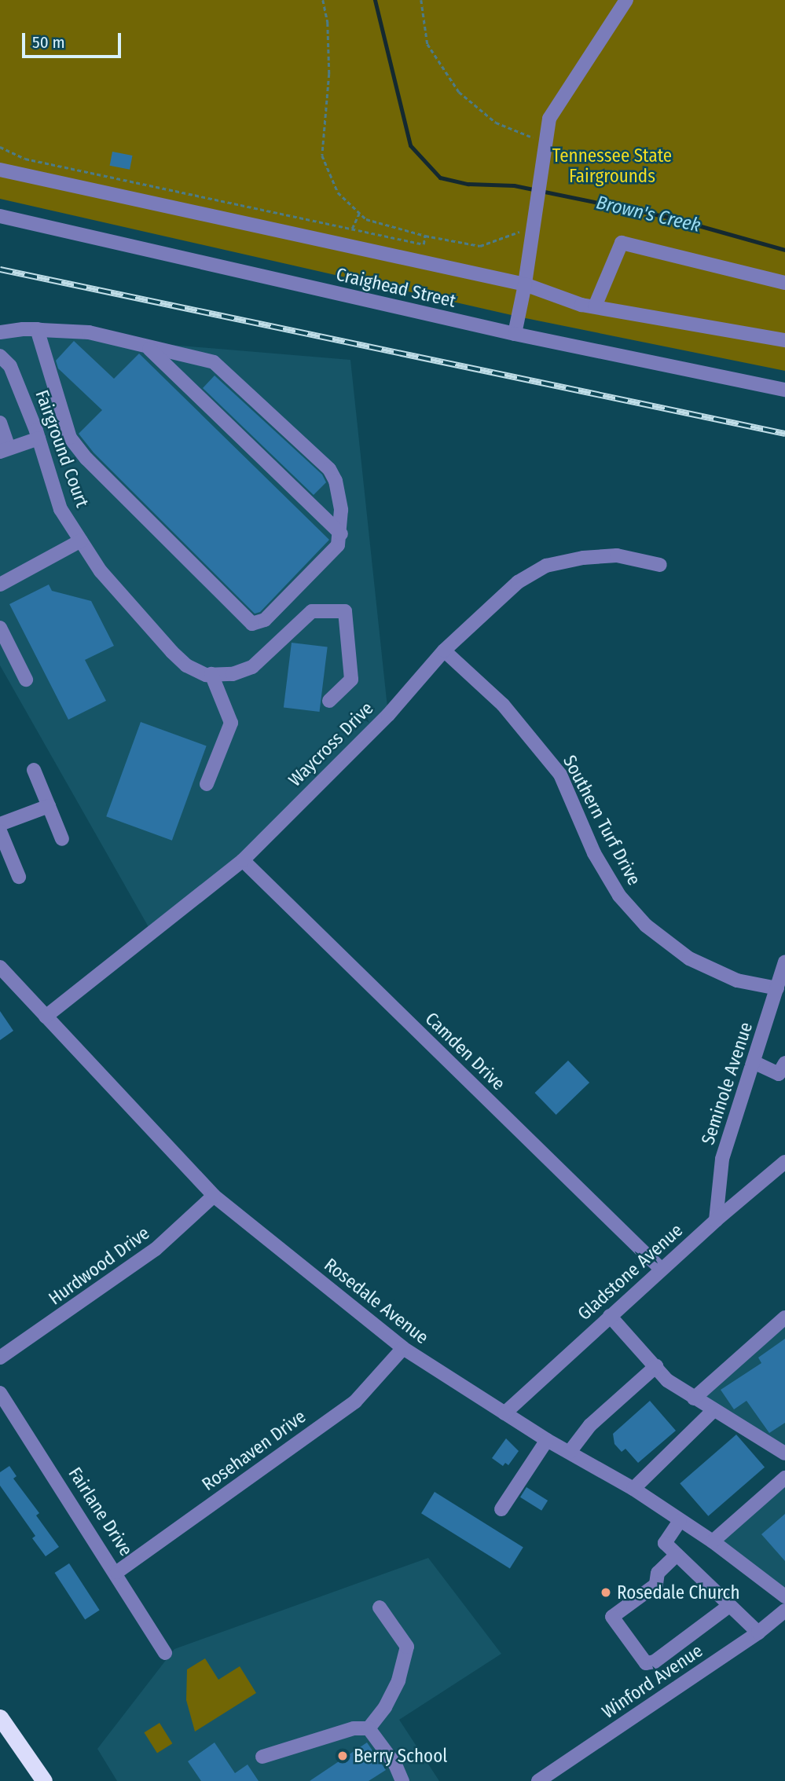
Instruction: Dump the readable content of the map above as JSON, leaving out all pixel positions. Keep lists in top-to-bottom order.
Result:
{
  "streets": {
    "street": [
      "Craighead Street",
      "Fairground Court",
      "Waycross Drive",
      "Southern Turf Drive",
      "Camden Drive",
      "Seminole Avenue",
      "Hurdwood Drive",
      "Gladstone Avenue",
      "Rosedale Avenue",
      "Rosehaven Drive",
      "Fairlane Drive",
      "Winford Avenue"
    ]
  },
  "crossings": [
    ["Waycross Drive", "Southern Turf Drive"],
    ["Waycross Drive", "Camden Drive"],
    ["Waycross Drive", "Rosedale Avenue"],
    ["Southern Turf Drive", "Seminole Avenue"],
    ["Camden Drive", "Gladstone Avenue"],
    ["Seminole Avenue", "Gladstone Avenue"],
    ["Hurdwood Drive", "Rosedale Avenue"],
    ["Gladstone Avenue", "Rosedale Avenue"],
    ["Rosedale Avenue", "Rosehaven Drive"],
    ["Rosehaven Drive", "Fairlane Drive"]
  ],
  "water": ["Brown's Creek"],
  "parks": ["Tennessee State Fairgrounds"],
  "places": ["Rosedale Church", "Berry School"],
  "scale_bar": "50 m"
}
